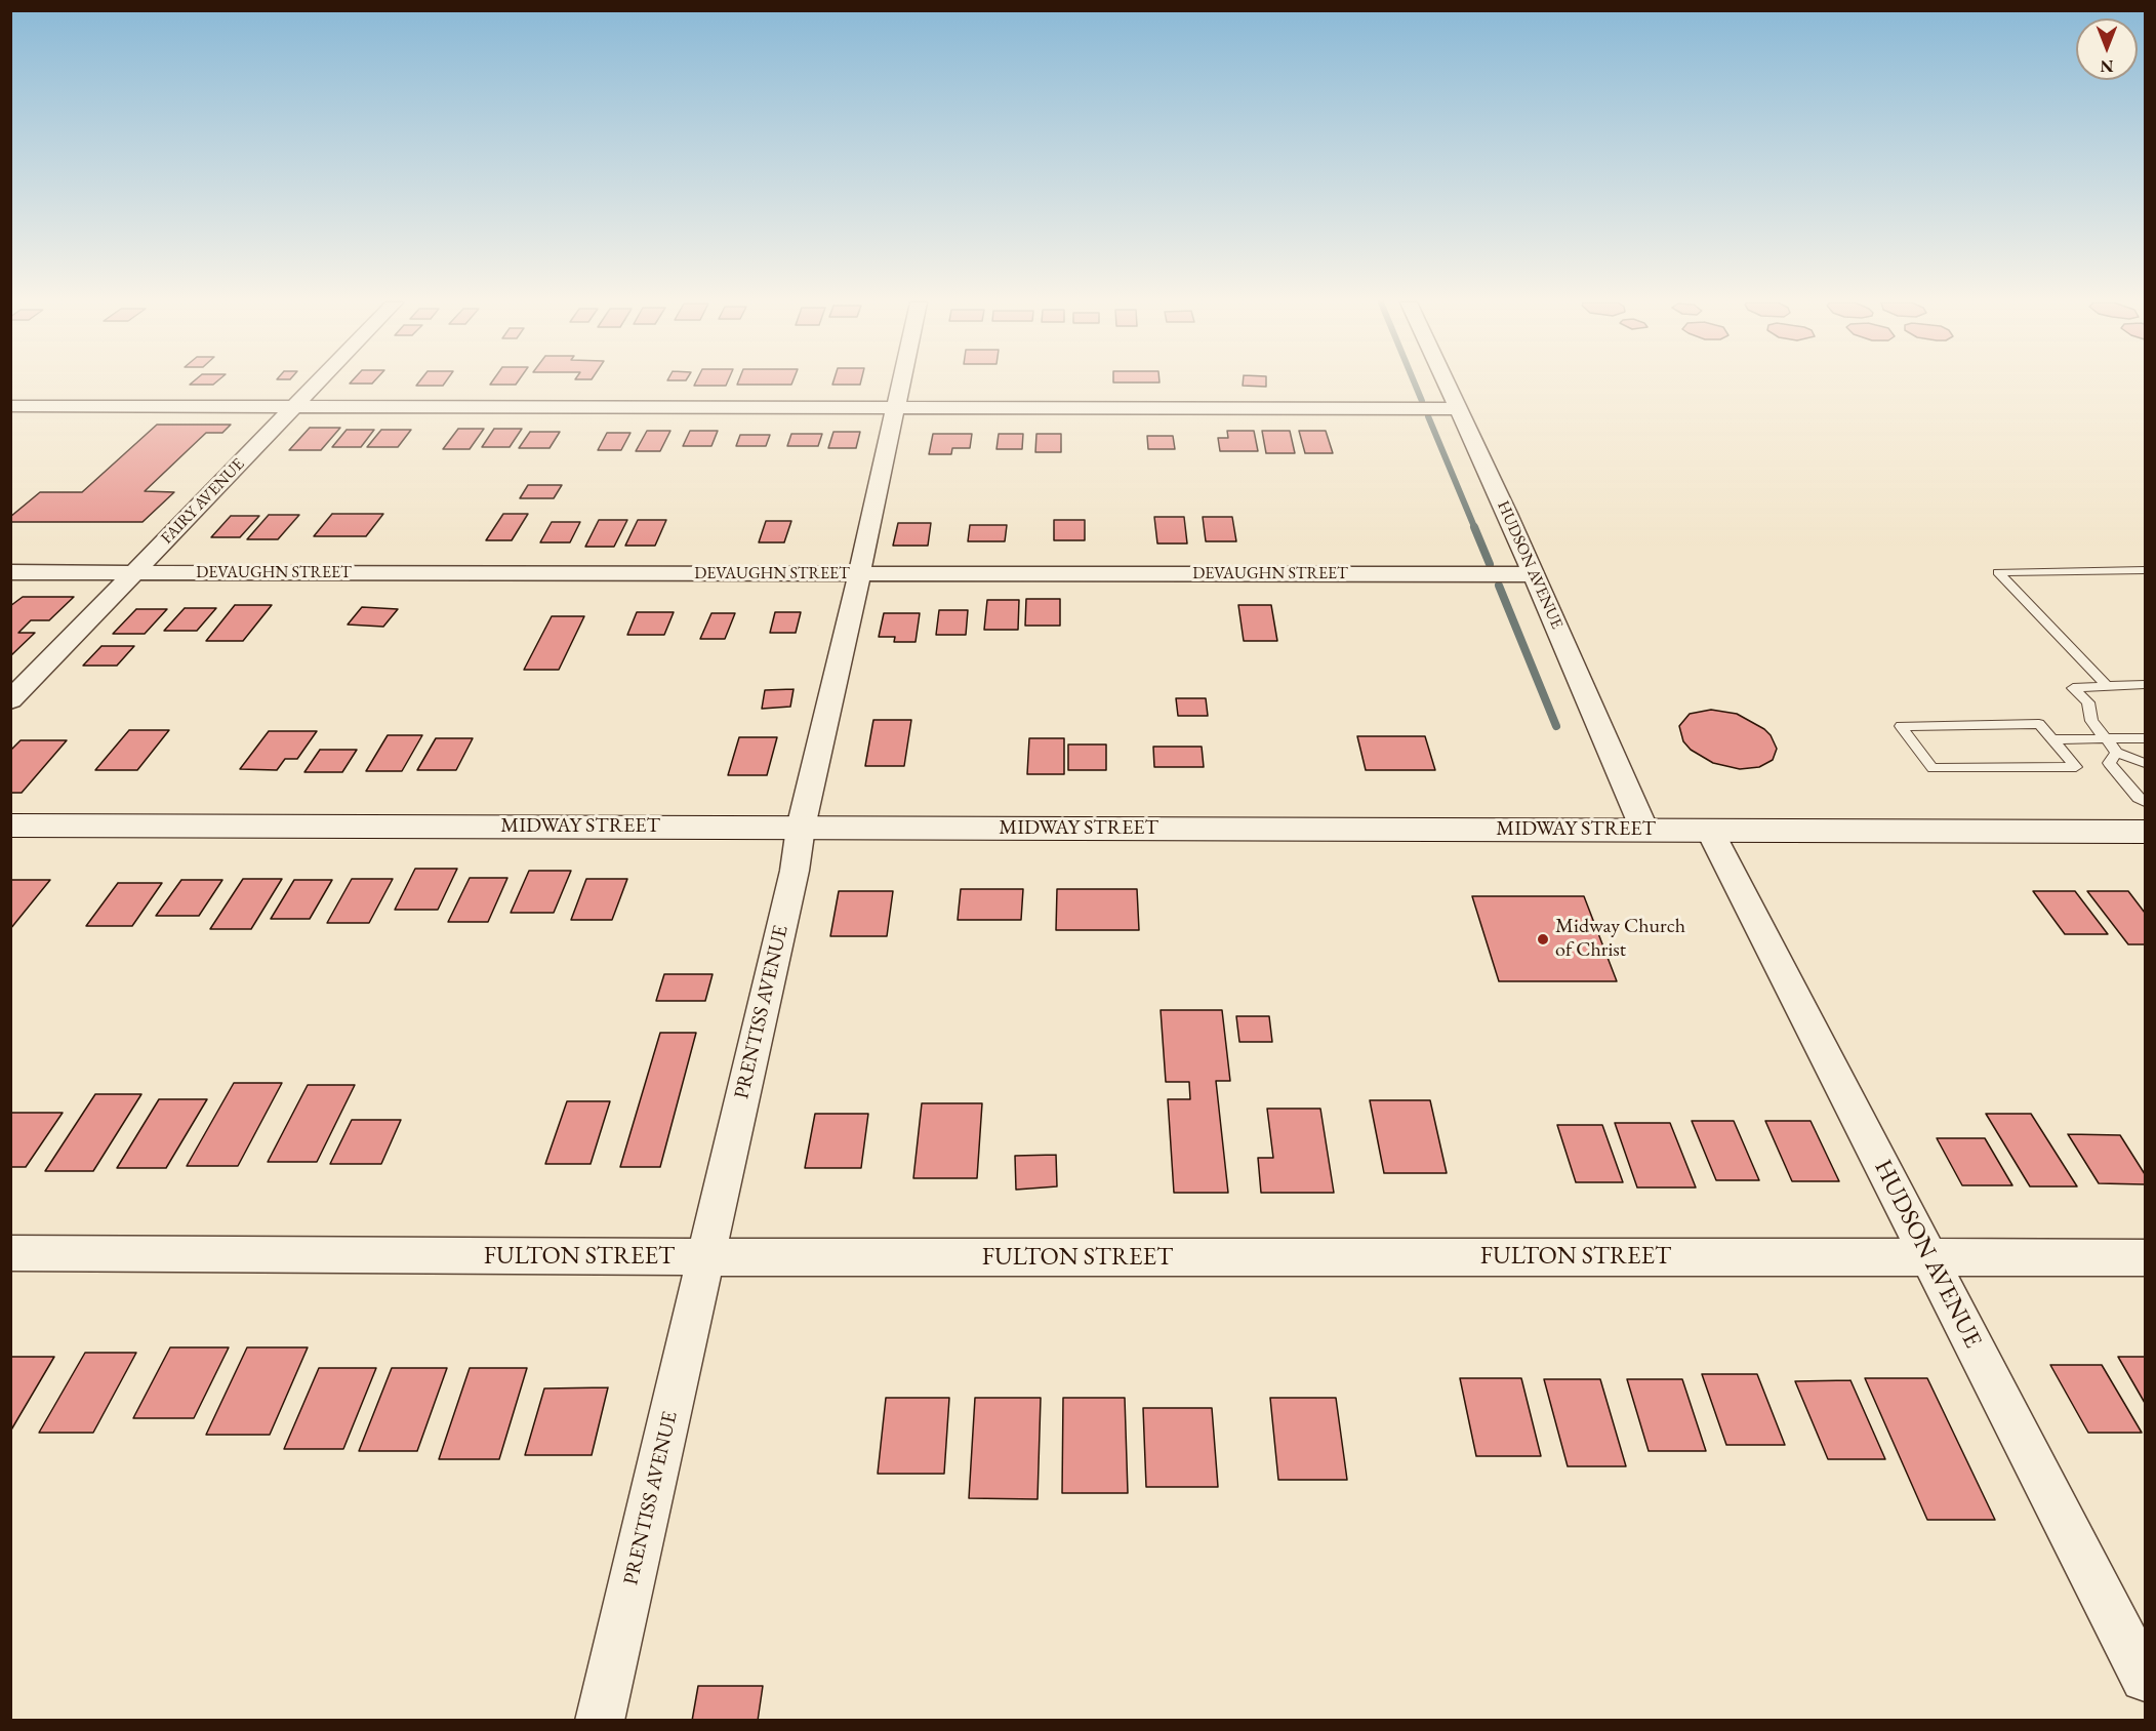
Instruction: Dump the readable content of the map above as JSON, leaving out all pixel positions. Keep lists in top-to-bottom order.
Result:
{
  "streets": {
    "street": [
      "FAIRY AVENUE",
      "HUDSON AVENUE",
      "DEVAUGHN STREET",
      "MIDWAY STREET",
      "PRENTISS AVENUE",
      "FULTON STREET"
    ]
  },
  "crossings": [
    ["FAIRY AVENUE", "DEVAUGHN STREET"],
    ["HUDSON AVENUE", "DEVAUGHN STREET"],
    ["HUDSON AVENUE", "MIDWAY STREET"],
    ["HUDSON AVENUE", "FULTON STREET"],
    ["DEVAUGHN STREET", "PRENTISS AVENUE"],
    ["MIDWAY STREET", "PRENTISS AVENUE"],
    ["PRENTISS AVENUE", "FULTON STREET"]
  ],
  "places": ["Midway Church of Christ"],
  "north": "bottom"
}
